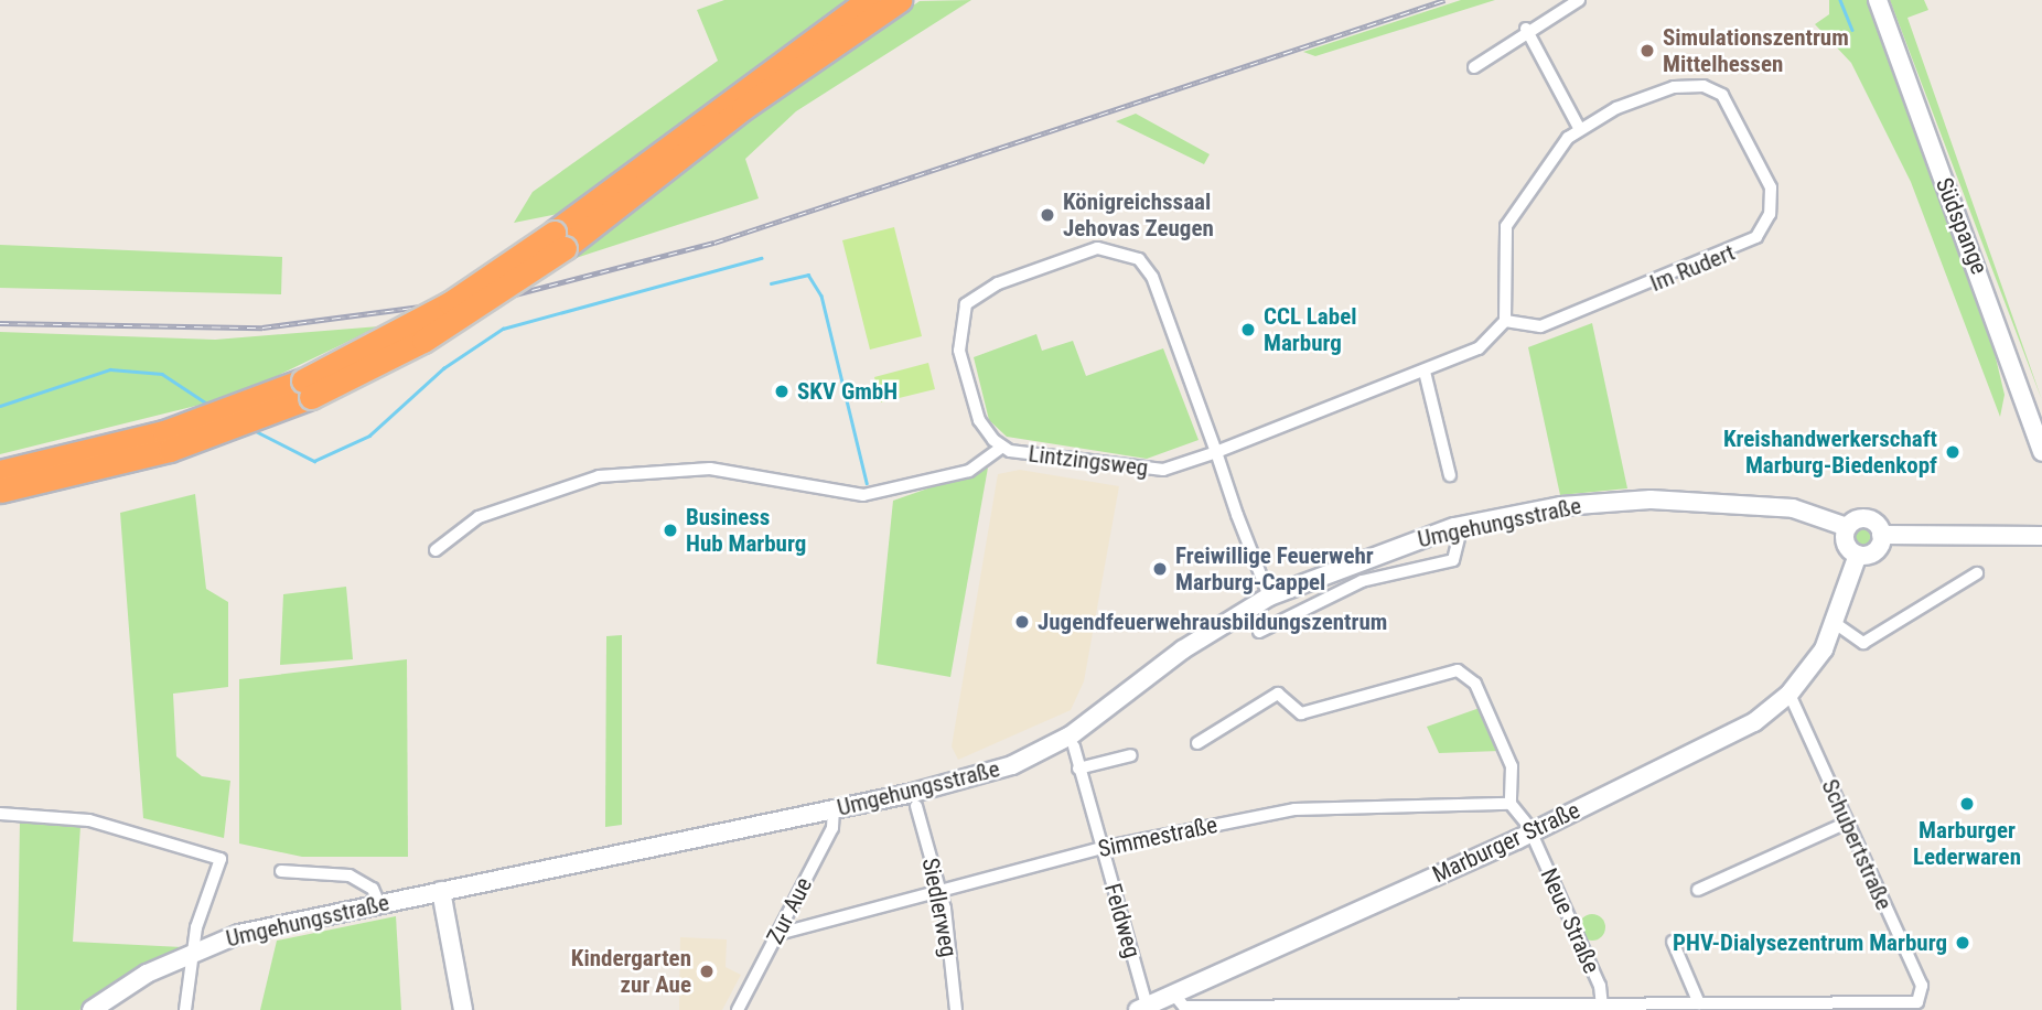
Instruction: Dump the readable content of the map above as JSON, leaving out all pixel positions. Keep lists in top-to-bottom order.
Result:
{
  "streets": {
    "main road": ["Südspange", "Umgehungsstraße", "Marburger Straße"],
    "street": [
      "Im Rudert",
      "Lintzingsweg",
      "Simmestraße",
      "Schubertstraße",
      "Siedlerweg",
      "Zur Aue",
      "Feldweg",
      "Neue Straße"
    ]
  },
  "crossings": [
    ["Lintzingsweg", "Umgehungsstraße"],
    ["Umgehungsstraße", "Marburger Straße"],
    ["Umgehungsstraße", "Zur Aue"],
    ["Simmestraße", "Siedlerweg"],
    ["Simmestraße", "Zur Aue"],
    ["Simmestraße", "Feldweg"],
    ["Marburger Straße", "Schubertstraße"],
    ["Marburger Straße", "Feldweg"],
    ["Marburger Straße", "Neue Straße"]
  ],
  "places": [
    "Simulationszentrum Mittelhessen",
    "Königreichssaal Jehovas Zeugen",
    "CCL Label Marburg",
    "SKV GmbH",
    "Kreishandwerkerschaft Marburg-Biedenkopf",
    "Business Hub Marburg",
    "Freiwillige Feuerwehr Marburg-Cappel",
    "Jugendfeuerwehrausbildungszentrum",
    "Marburger Lederwaren",
    "PHV-Dialysezentrum Marburg",
    "Kindergarten zur Aue"
  ]
}
